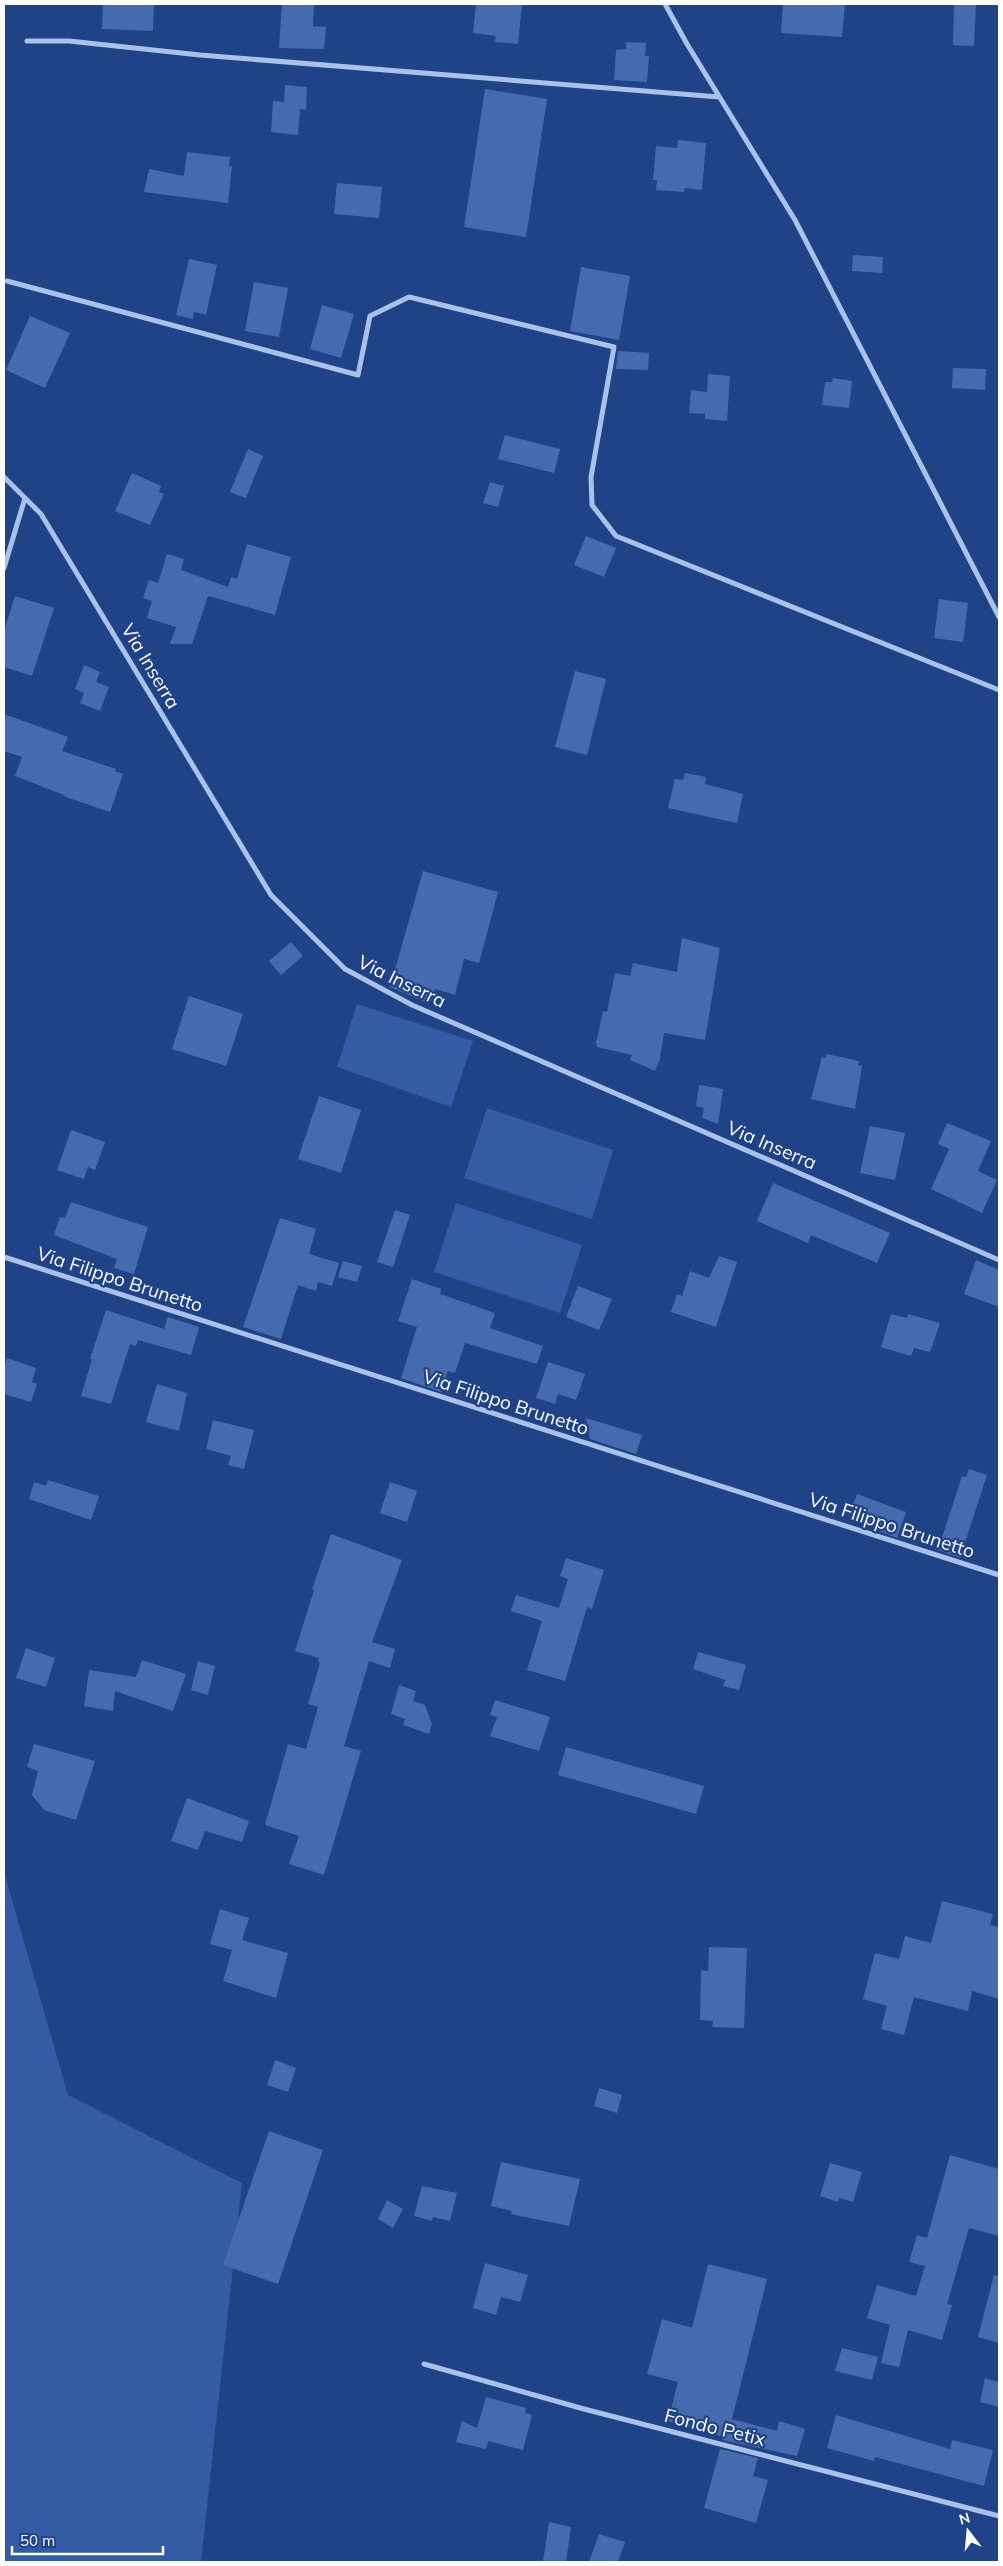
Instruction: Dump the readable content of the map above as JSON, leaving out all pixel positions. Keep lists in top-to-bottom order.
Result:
{
  "streets": {
    "street": ["Via Inserra", "Via Filippo Brunetto", "Fondo Petix"]
  },
  "scale_bar": "50 m",
  "north": "top"
}
